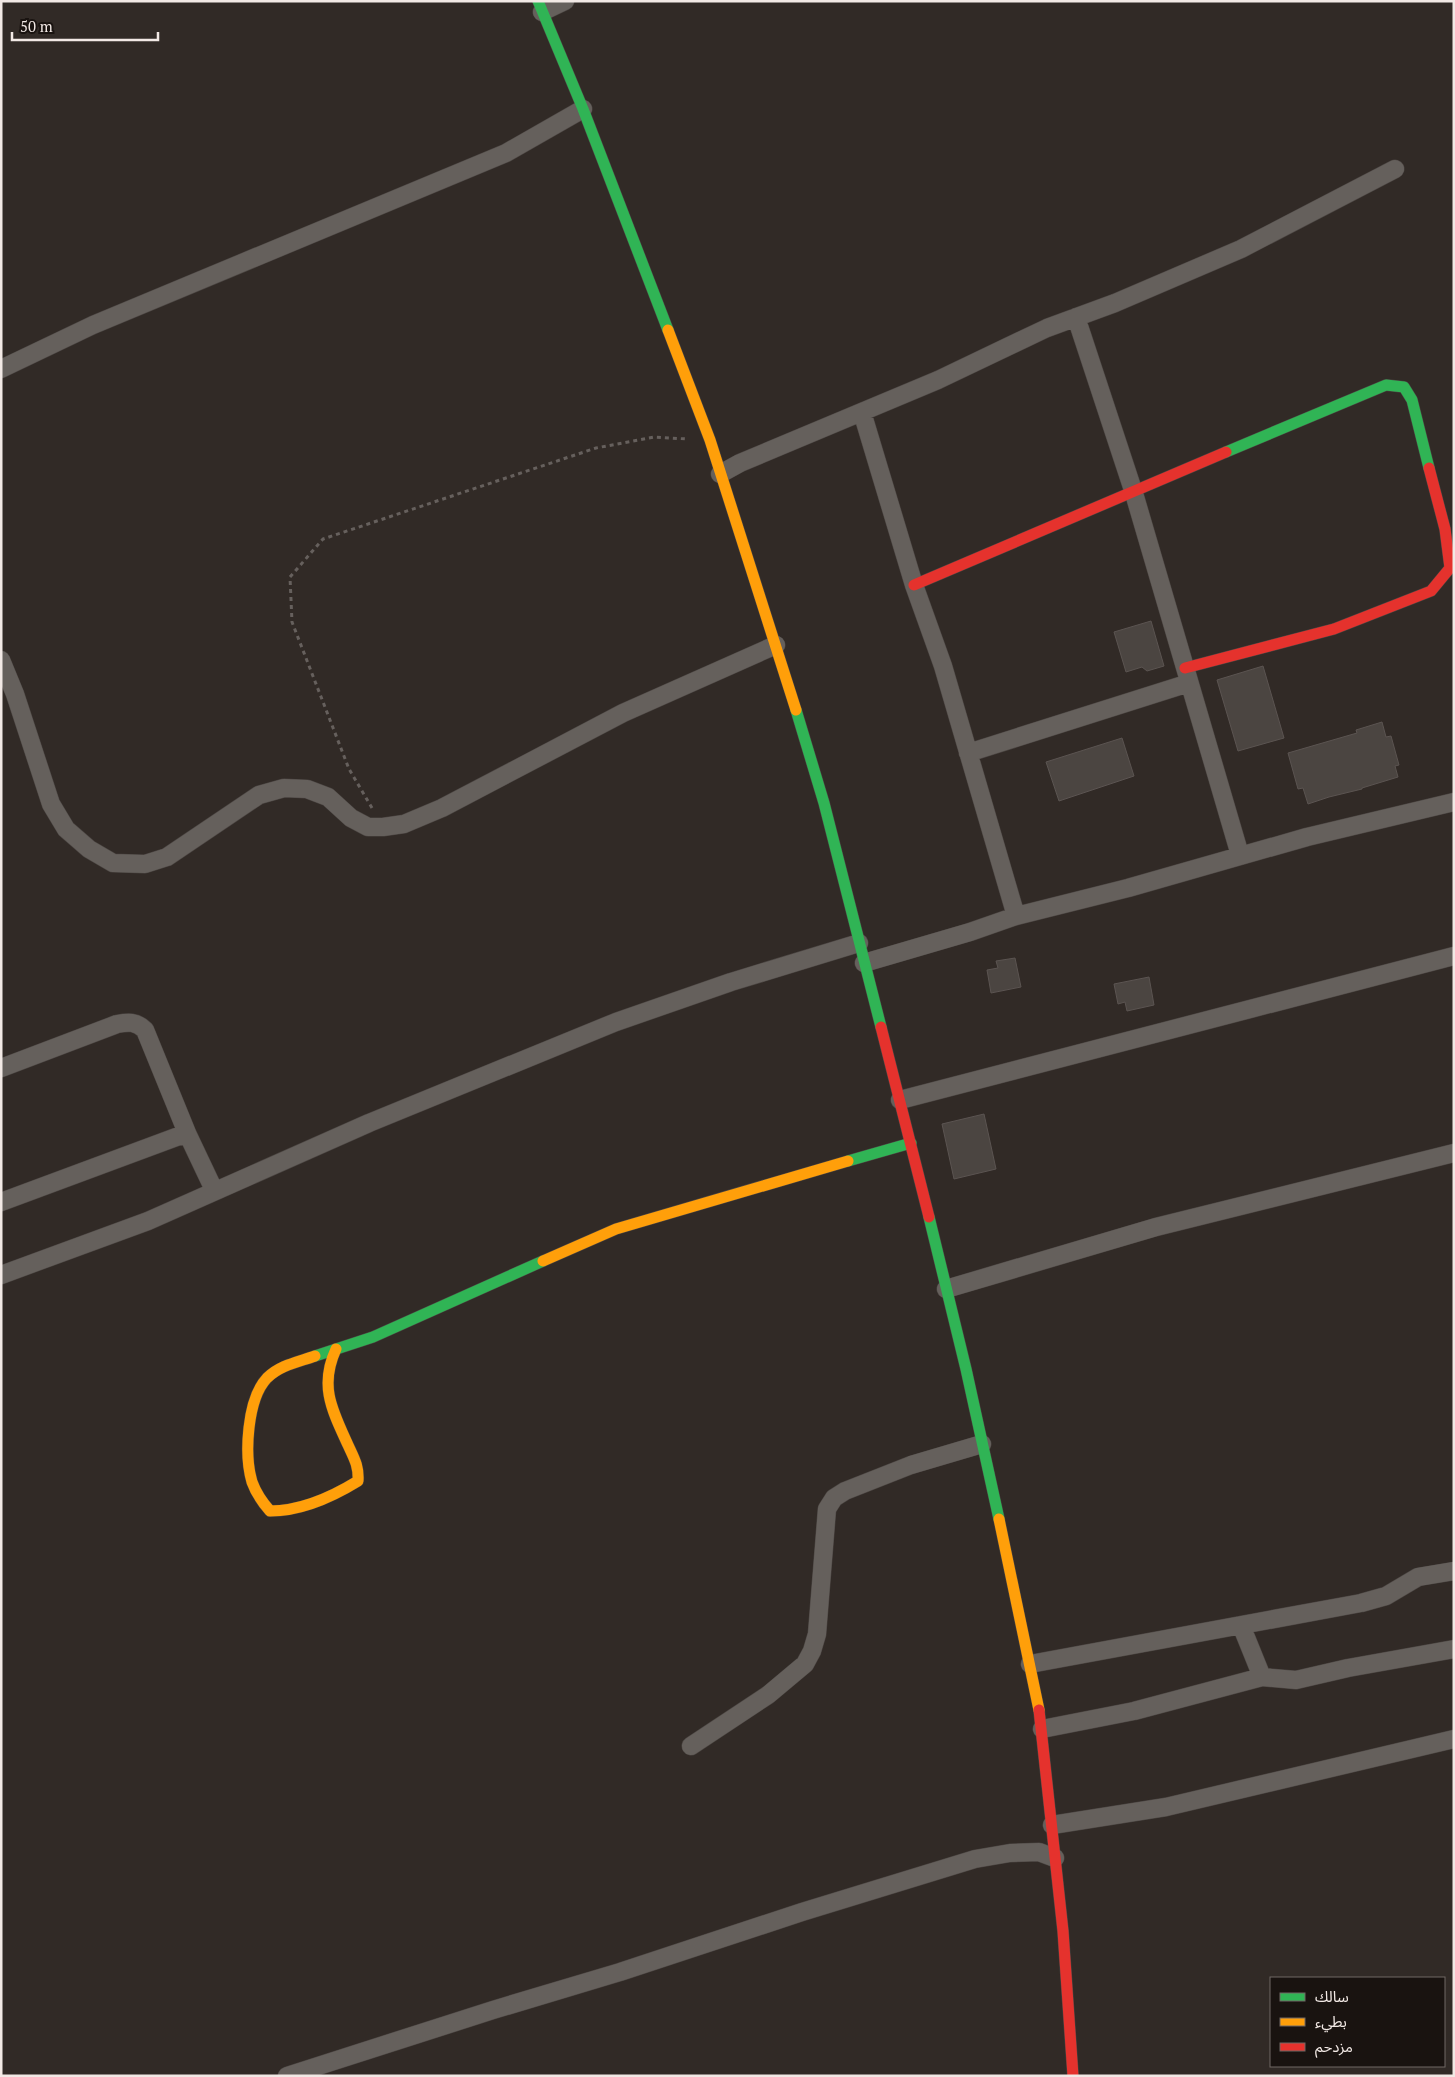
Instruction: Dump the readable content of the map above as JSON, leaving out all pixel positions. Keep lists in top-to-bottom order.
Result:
{
  "legend": ["سالك", "بطيء", "مزدحم"],
  "scale_bar": "50 m"
}
